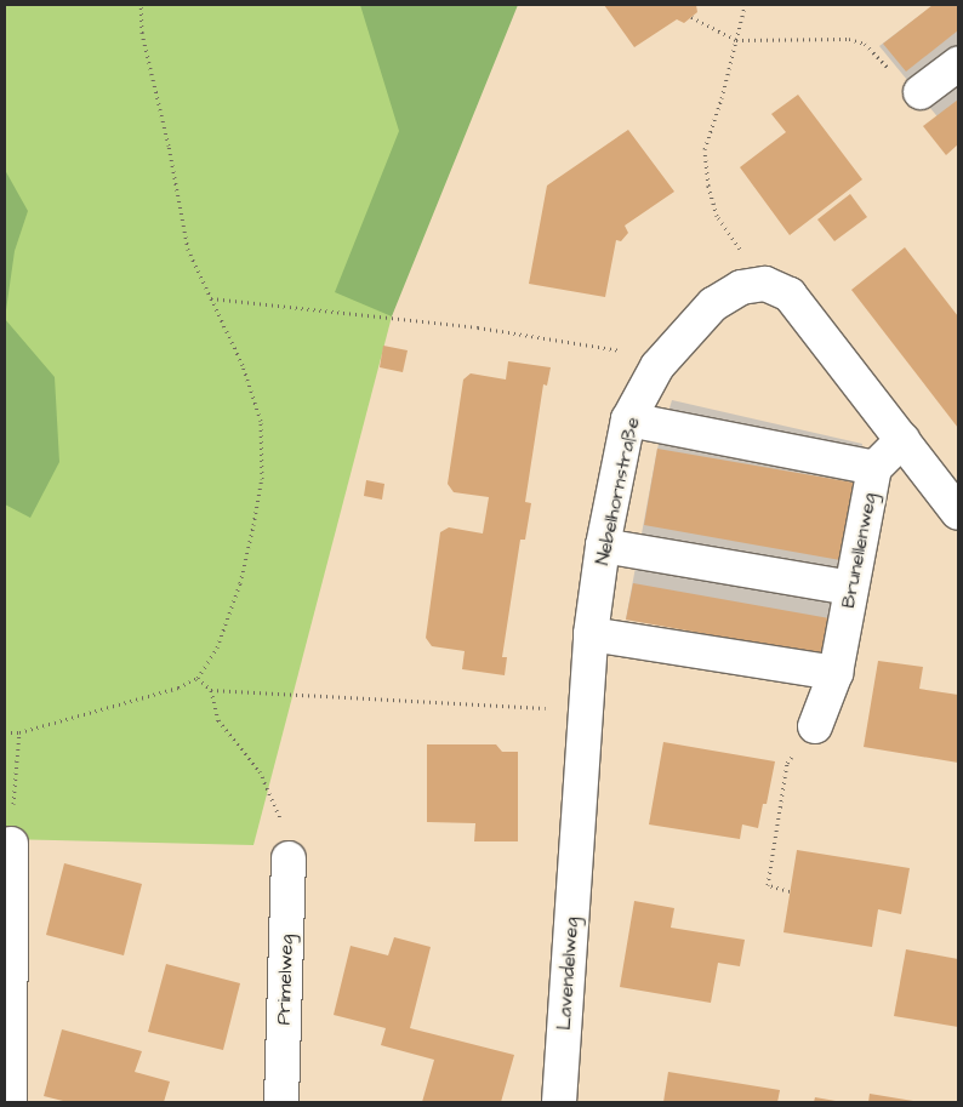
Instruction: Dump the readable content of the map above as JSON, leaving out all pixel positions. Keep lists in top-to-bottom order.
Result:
{
  "streets": {
    "street": [
      "Nebelhornstraße",
      "Brunellenweg",
      "Lavendelweg",
      "Primelweg"
    ]
  },
  "crossings": [
    ["Nebelhornstraße", "Lavendelweg"]
  ]
}
